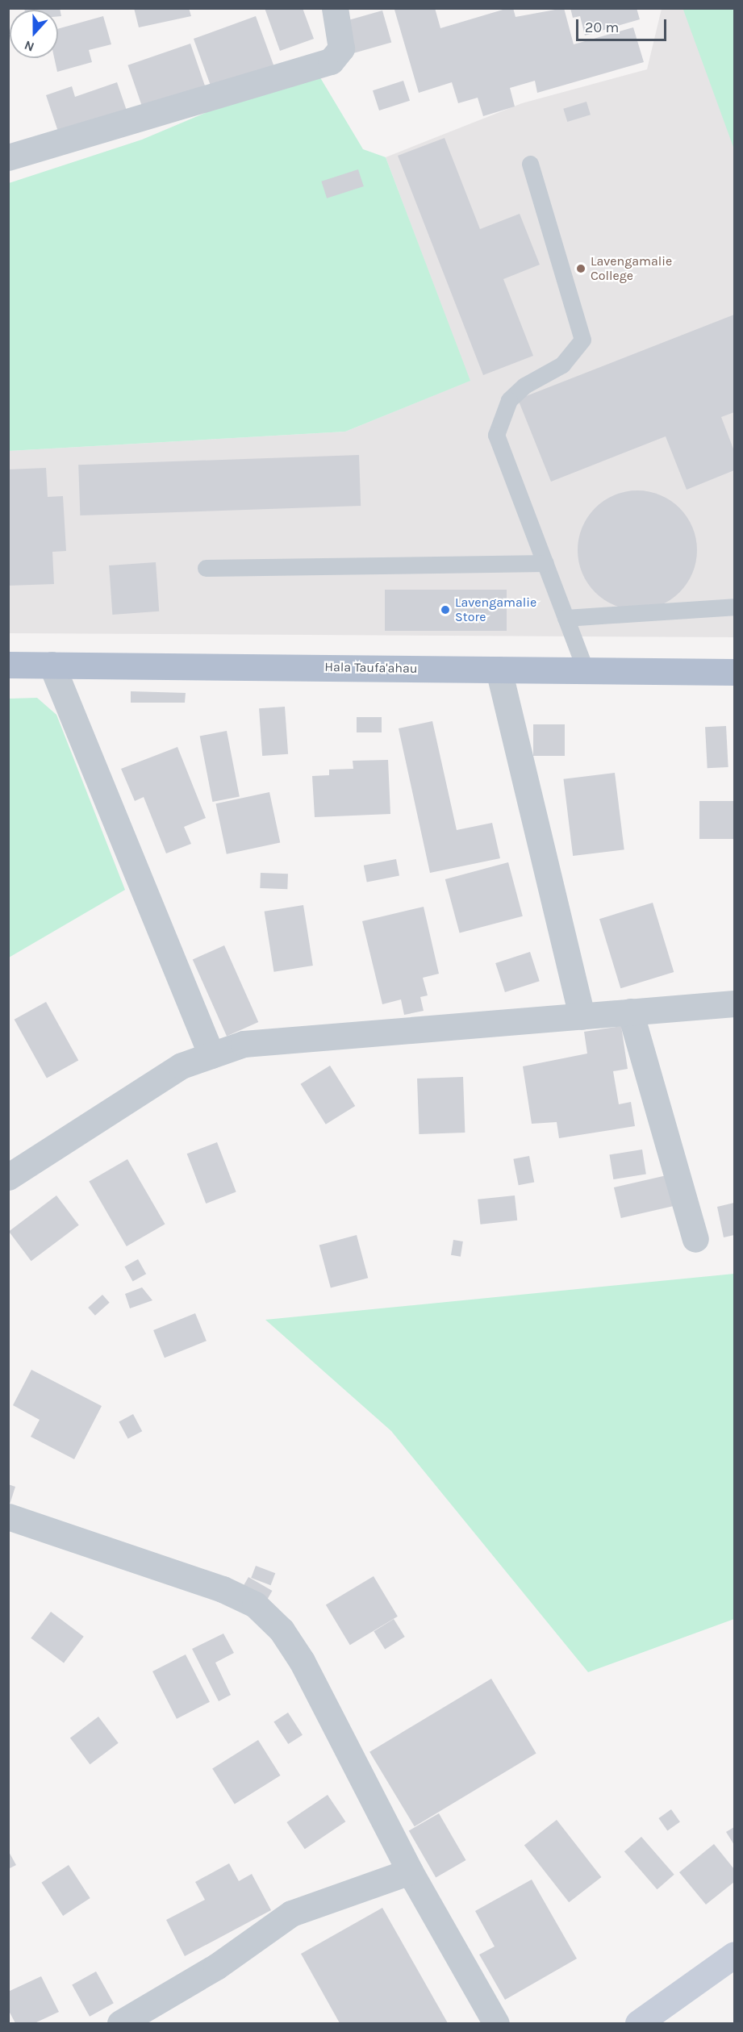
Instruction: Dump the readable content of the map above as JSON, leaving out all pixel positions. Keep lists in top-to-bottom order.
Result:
{
  "streets": {
    "main road": ["Hala Taufa'ahau"]
  },
  "places": ["Lavengamalie College", "Lavengamalie Store"],
  "scale_bar": "20 m",
  "north": "bottom"
}
